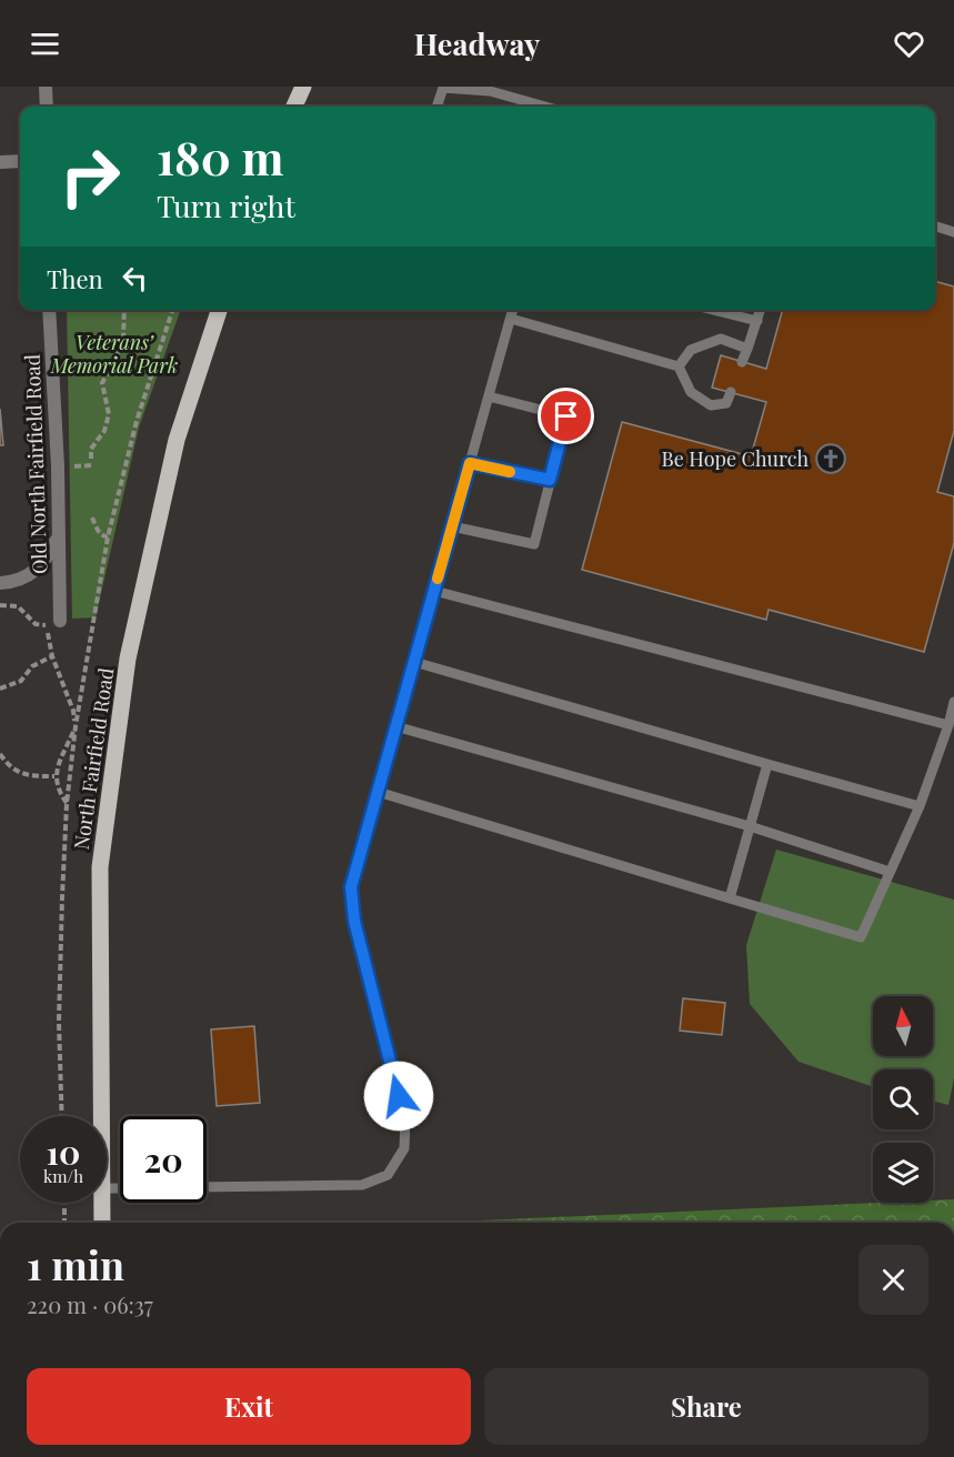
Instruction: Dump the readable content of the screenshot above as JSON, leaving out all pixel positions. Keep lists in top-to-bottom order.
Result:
{
  "streets": {
    "main road": ["North Fairfield Road"],
    "street": ["Old North Fairfield Road"]
  },
  "parks": ["Veterans’ Memorial Park"],
  "places": {
    "church": ["Be Hope Church"]
  },
  "north": "top",
  "page": {
    "header": "Headway",
    "turn": ["180 m", "Turn right"],
    "then": "Then",
    "speed": "10 km/h",
    "limit": "20",
    "heading": ["1 min", "220 m · 06:37"],
    "buttons": ["Exit", "Share"]
  }
}
